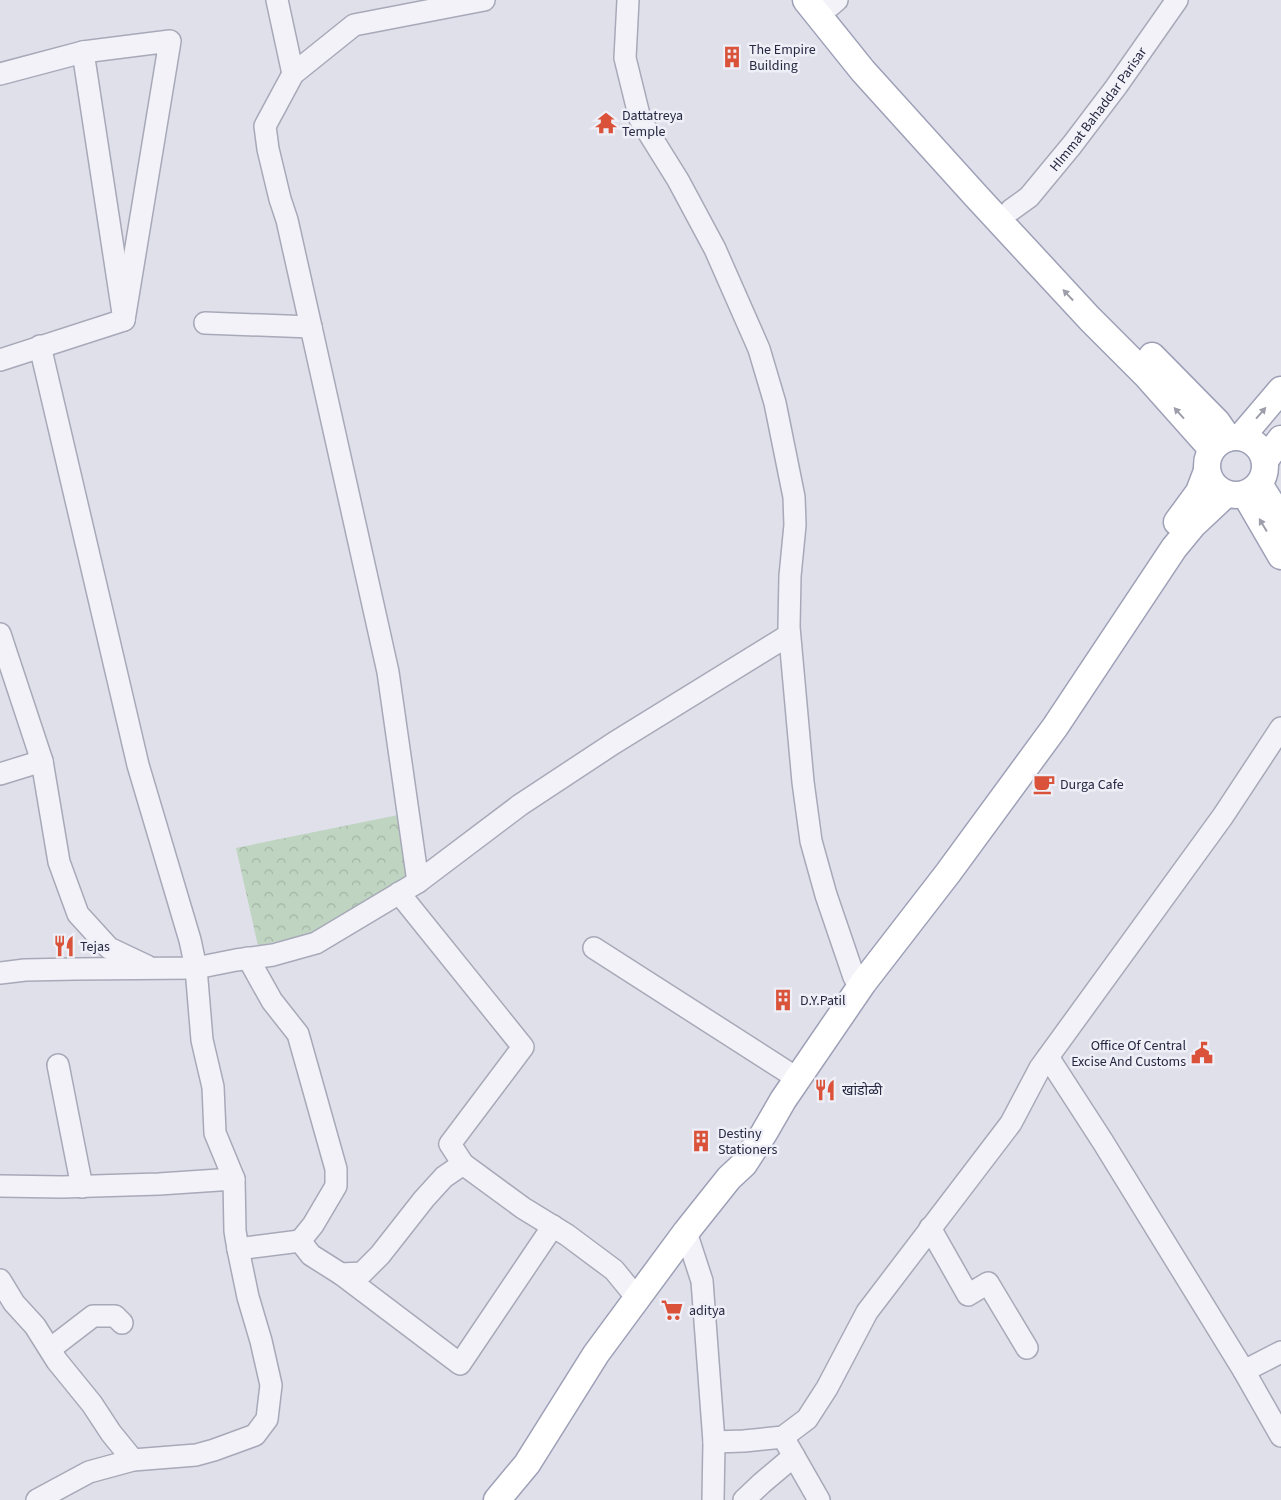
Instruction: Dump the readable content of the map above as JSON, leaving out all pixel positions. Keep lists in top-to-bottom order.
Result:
{
  "streets": {
    "street": ["HImmat Bahaddar Parisar"]
  },
  "places": {
    "building": ["The Empire Building", "D.Y.Patil", "Destiny Stationers"],
    "temple": ["Dattatreya Temple"],
    "cafe": ["Durga Cafe"],
    "restaurant": ["Tejas", "खांडोळी"],
    "public building": ["Office Of Central Excise And Customs"],
    "supermarket": ["aditya"]
  }
}
